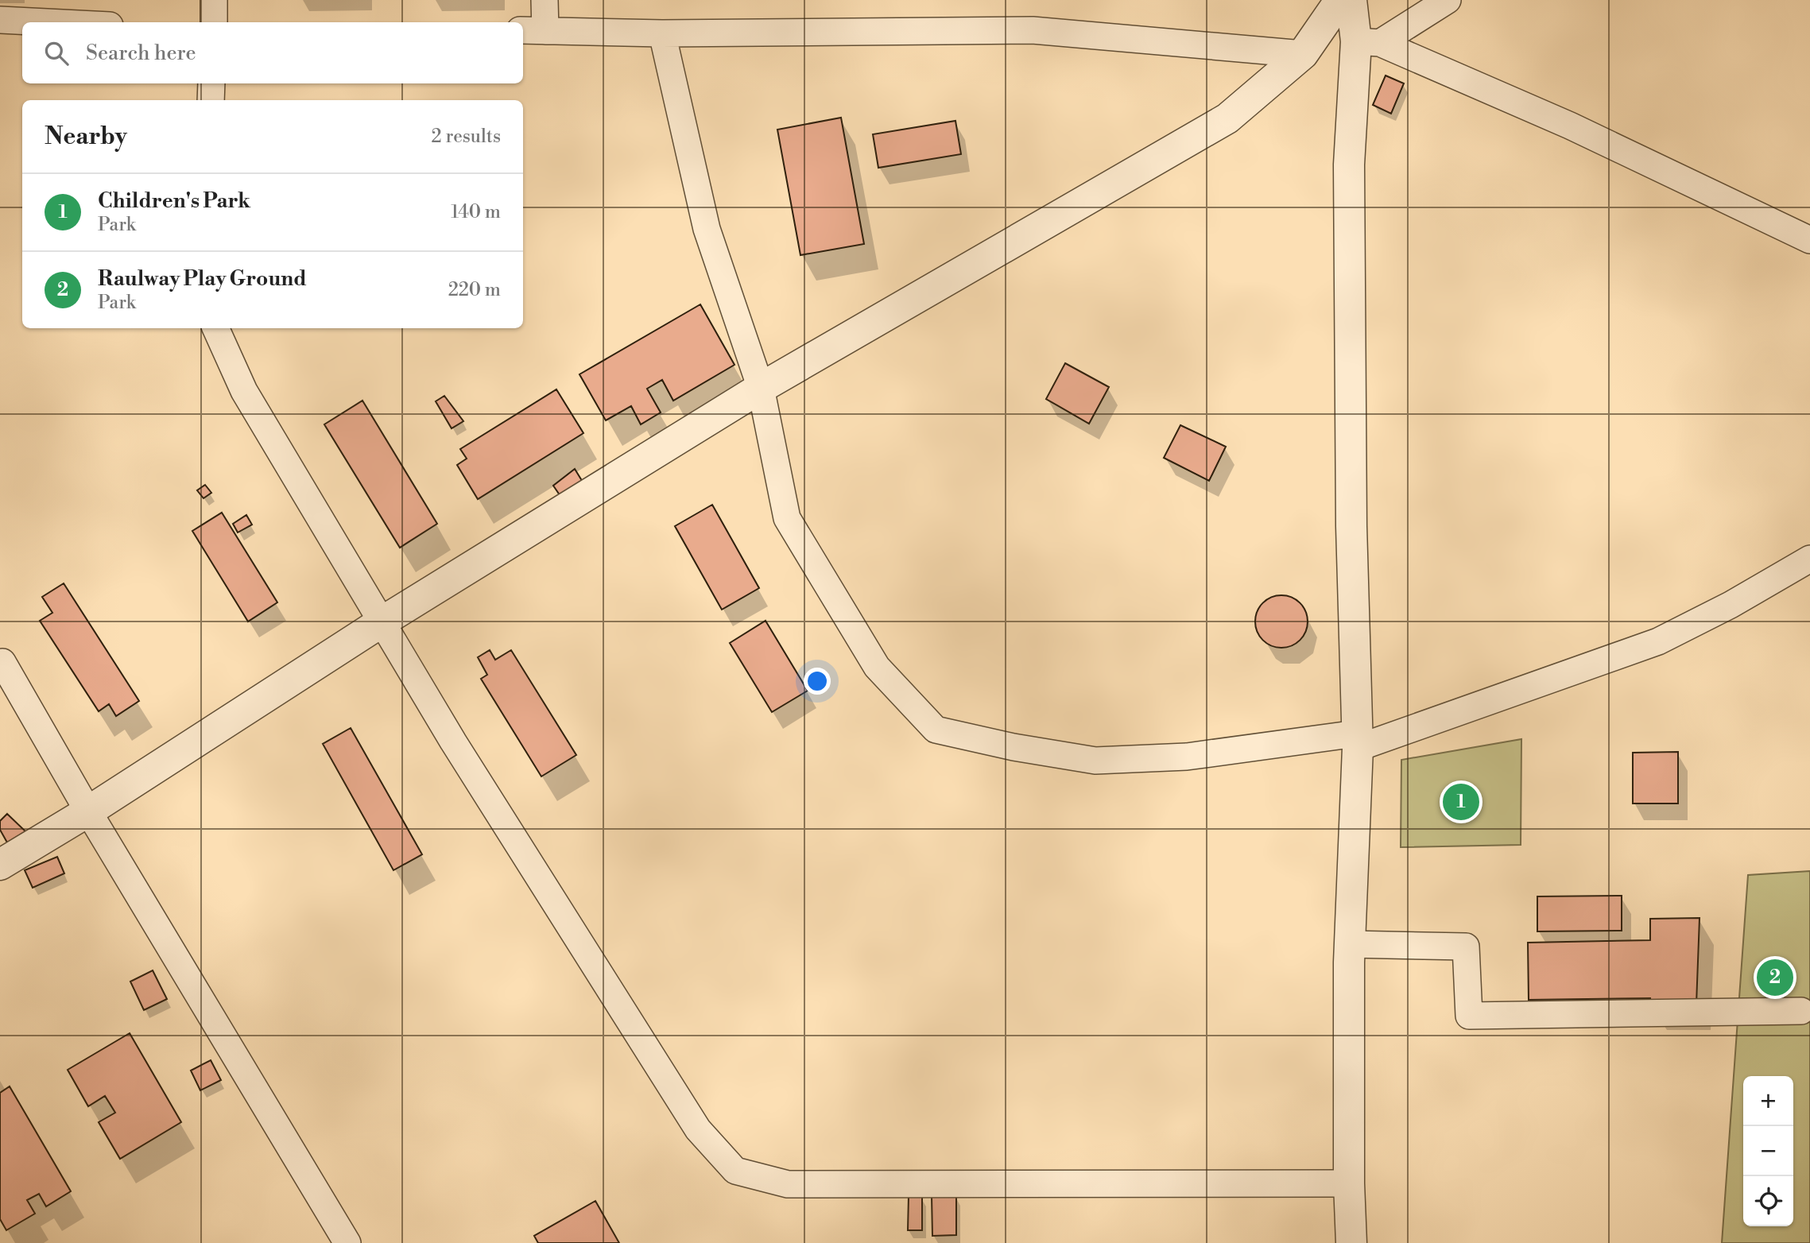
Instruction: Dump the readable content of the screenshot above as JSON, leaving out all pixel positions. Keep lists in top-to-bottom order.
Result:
{
  "page": {
    "search": "Search here",
    "heading": ["Nearby", "2 results"],
    "list": [
      {
        "mark": "1",
        "name": "Children's Park",
        "note": "Park",
        "value": "140 m"
      },
      {
        "mark": "2",
        "name": "Raulway Play Ground",
        "note": "Park",
        "value": "220 m"
      }
    ],
    "pins": ["1", "2"],
    "map_buttons": ["+", "−"]
  }
}
